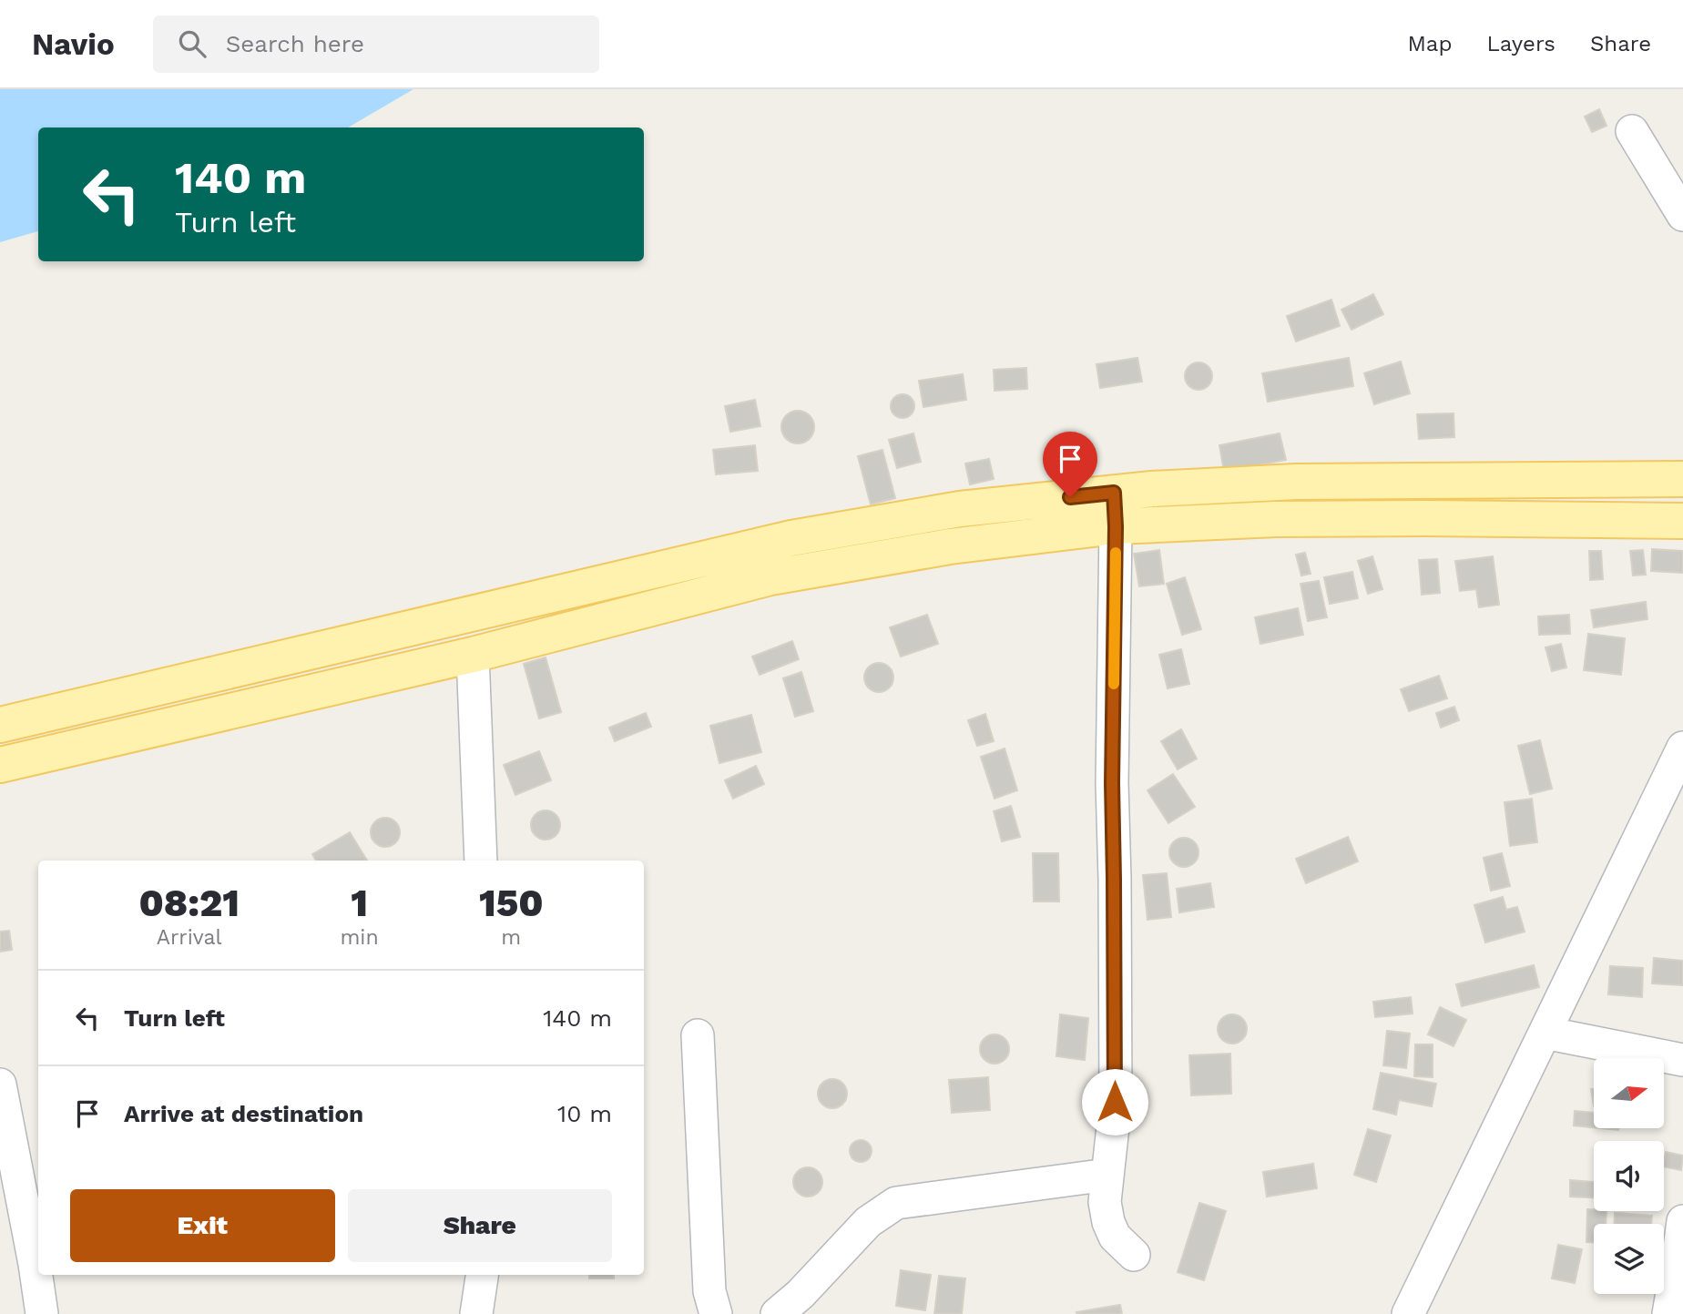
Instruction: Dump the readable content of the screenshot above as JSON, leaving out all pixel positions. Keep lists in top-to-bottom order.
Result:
{
  "north": "right",
  "page": {
    "header": "Navio",
    "search": "Search here",
    "nav": ["Map", "Layers", "Share"],
    "turn": ["140 m", "Turn left"],
    "eta": [
      "08:21",
      "Arrival",
      "1",
      "min",
      "150",
      "m"
    ],
    "list": [
      {
        "name": "Turn left",
        "value": "140 m"
      },
      {
        "name": "Arrive at destination",
        "value": "10 m"
      }
    ],
    "buttons": ["Exit", "Share"]
  }
}
